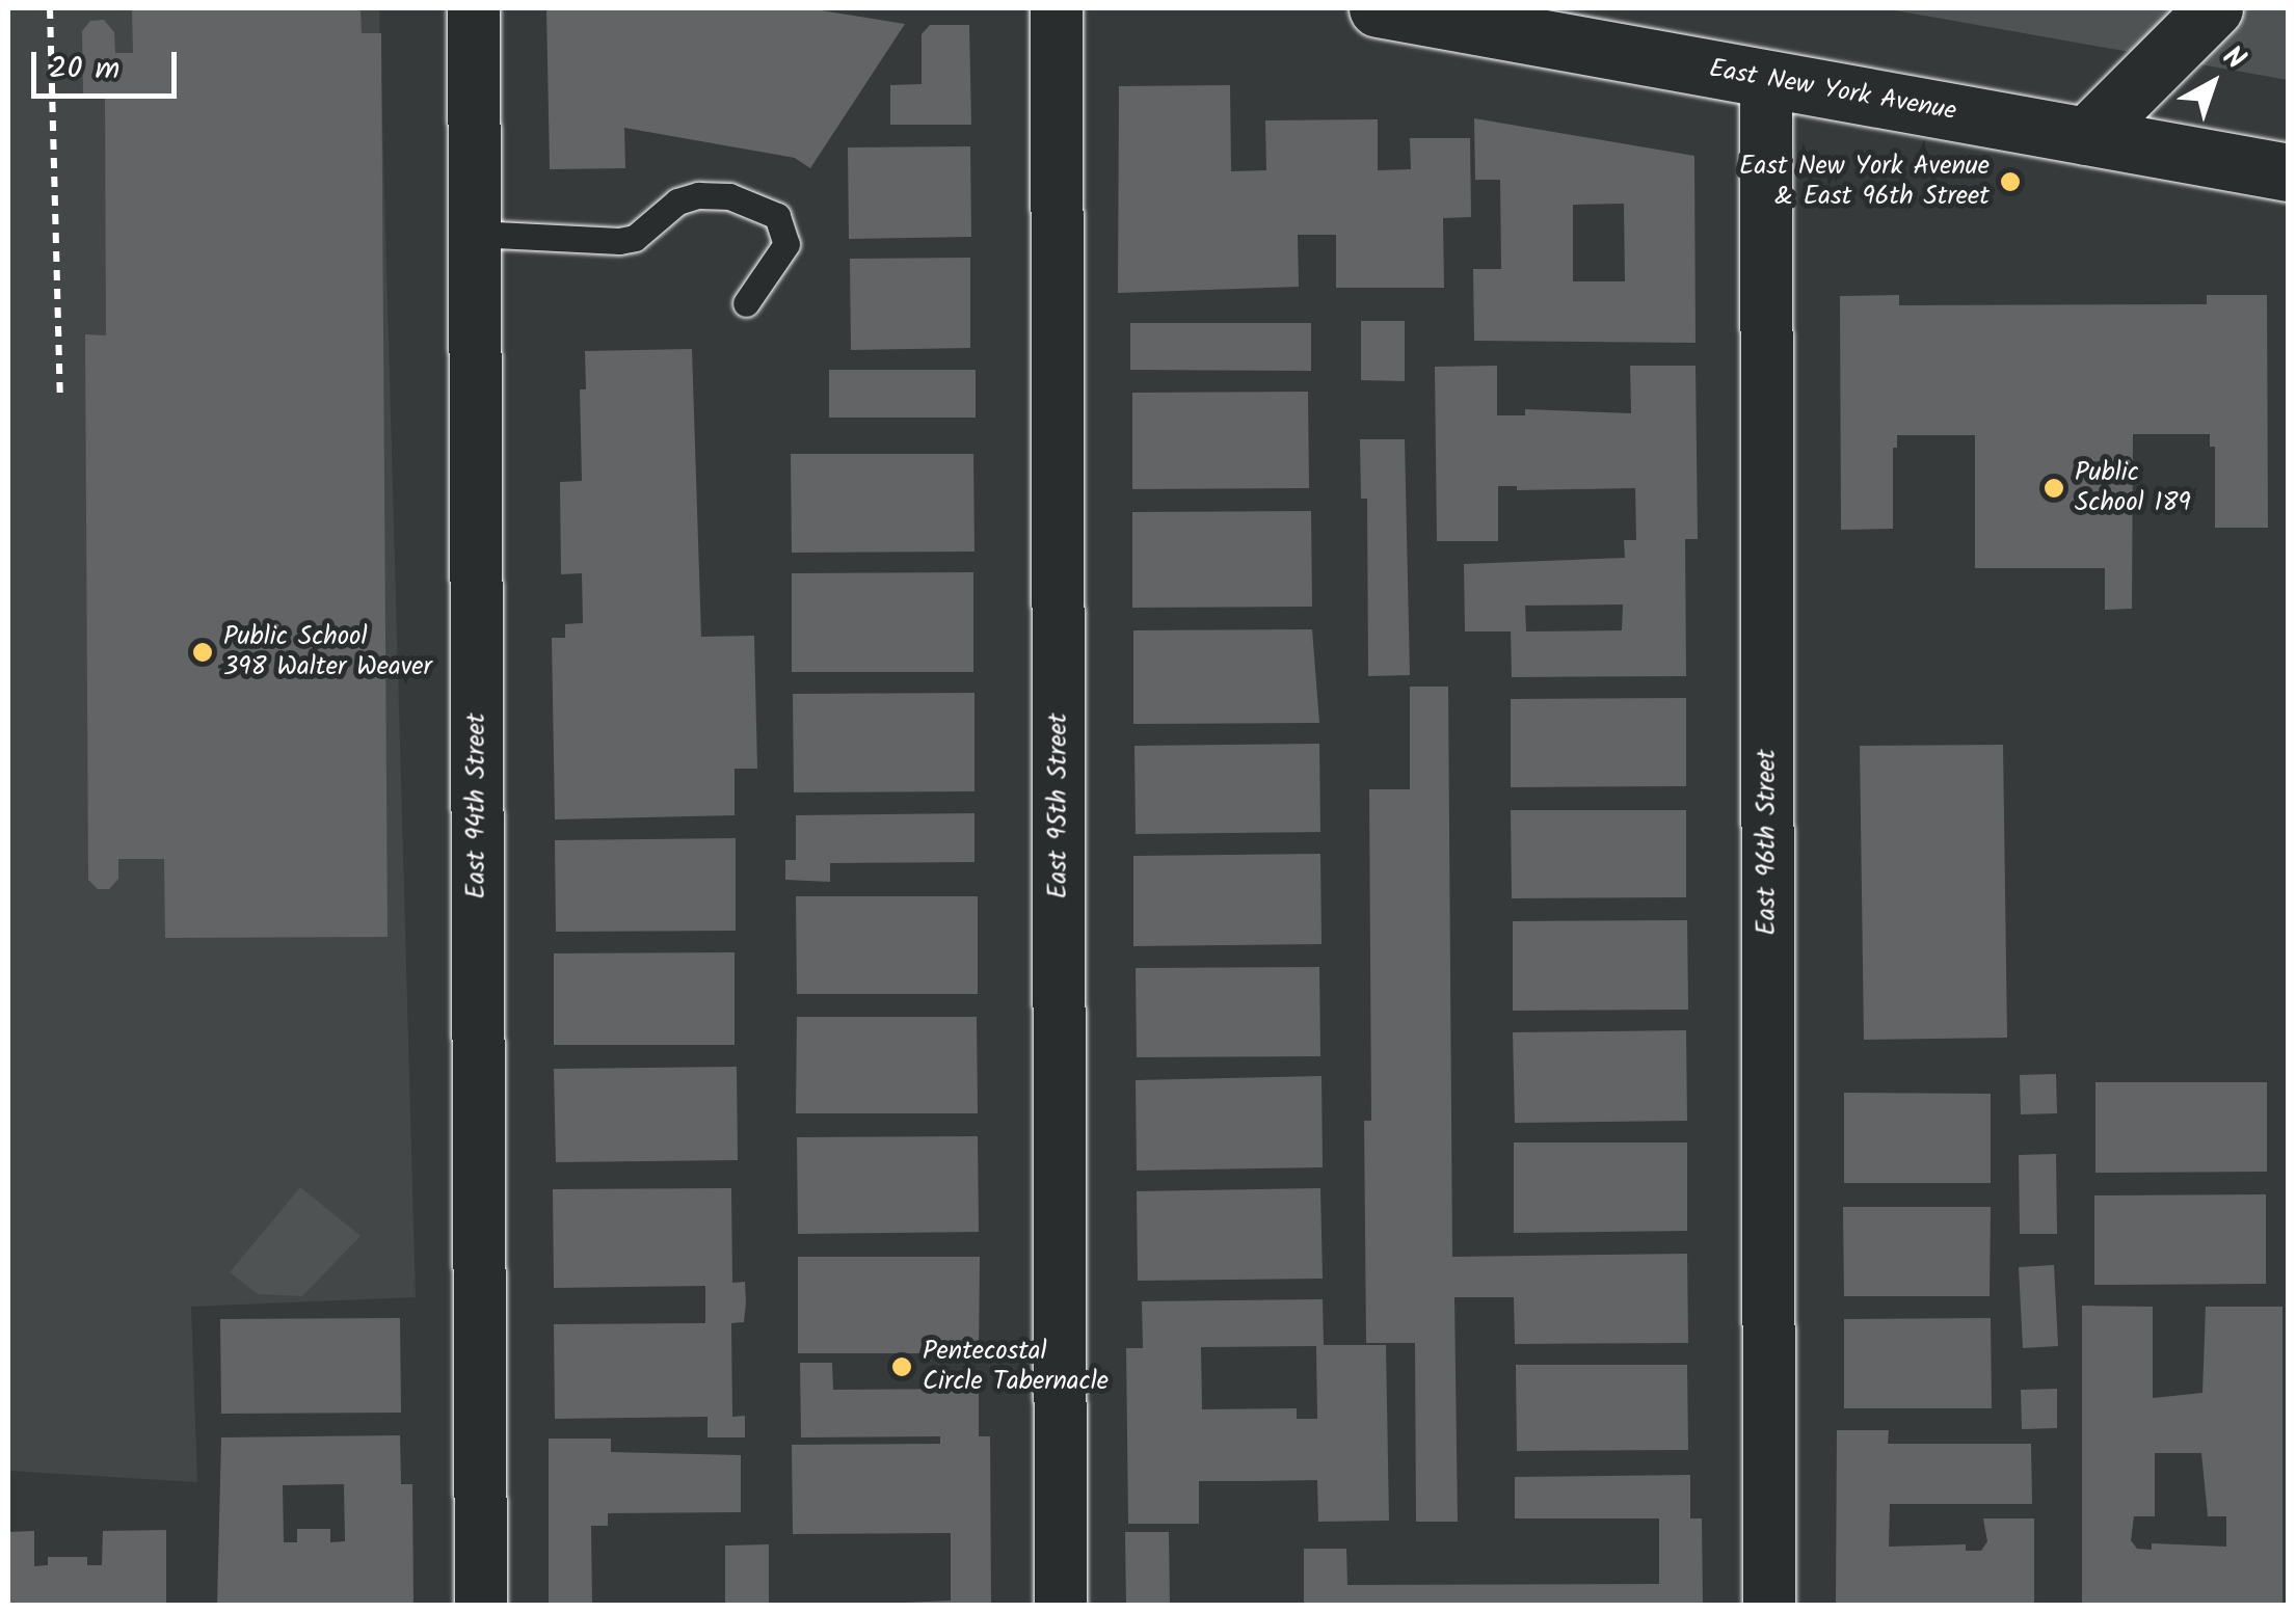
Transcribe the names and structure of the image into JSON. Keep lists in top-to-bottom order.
{
  "streets": {
    "main road": ["East New York Avenue"],
    "street": ["East 94th Street", "East 95th Street", "East 96th Street"]
  },
  "crossings": [
    ["East New York Avenue", "East 96th Street"]
  ],
  "places": [
    "East New York Avenue & East 96th Street",
    "Public School 189",
    "Public School 398 Walter Weaver",
    "Pentecostal Circle Tabernacle"
  ],
  "scale_bar": "20 m",
  "north": "top right"
}
